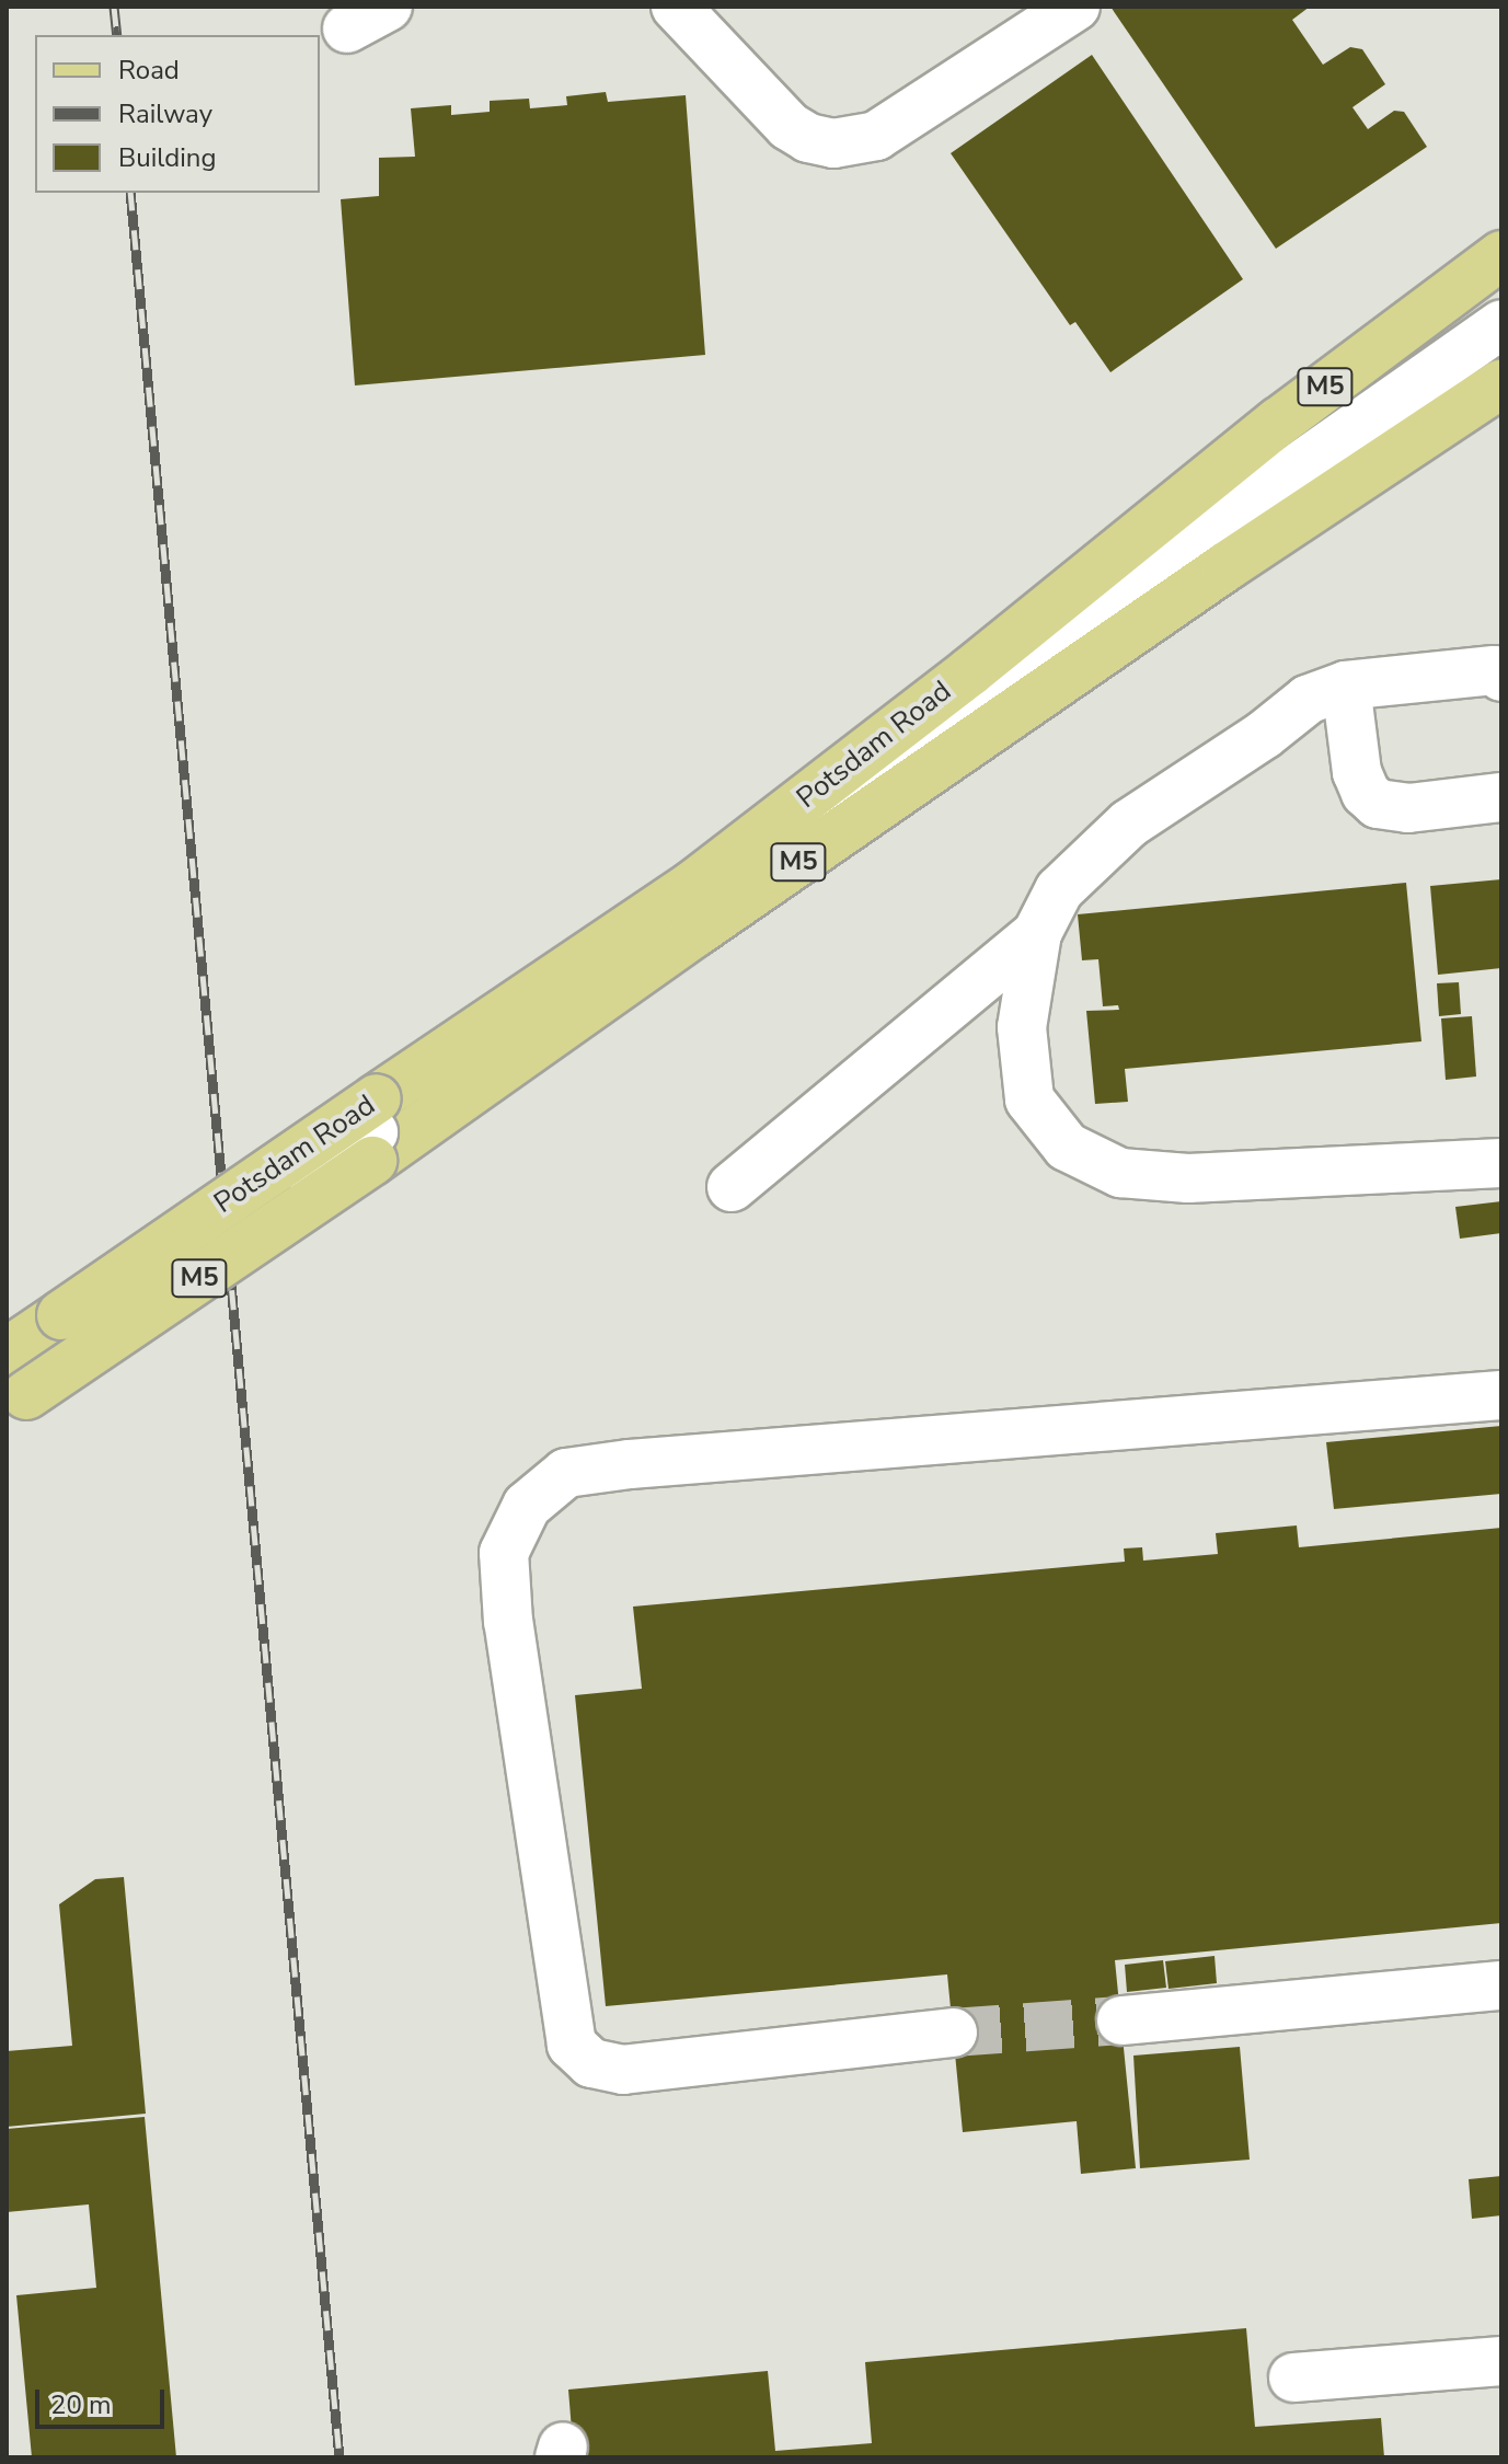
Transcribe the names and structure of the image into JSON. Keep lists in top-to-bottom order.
{
  "streets": {
    "main road": ["M5", "Potsdam Road"]
  },
  "legend": ["Road", "Railway", "Building"],
  "scale_bar": "20 m"
}
